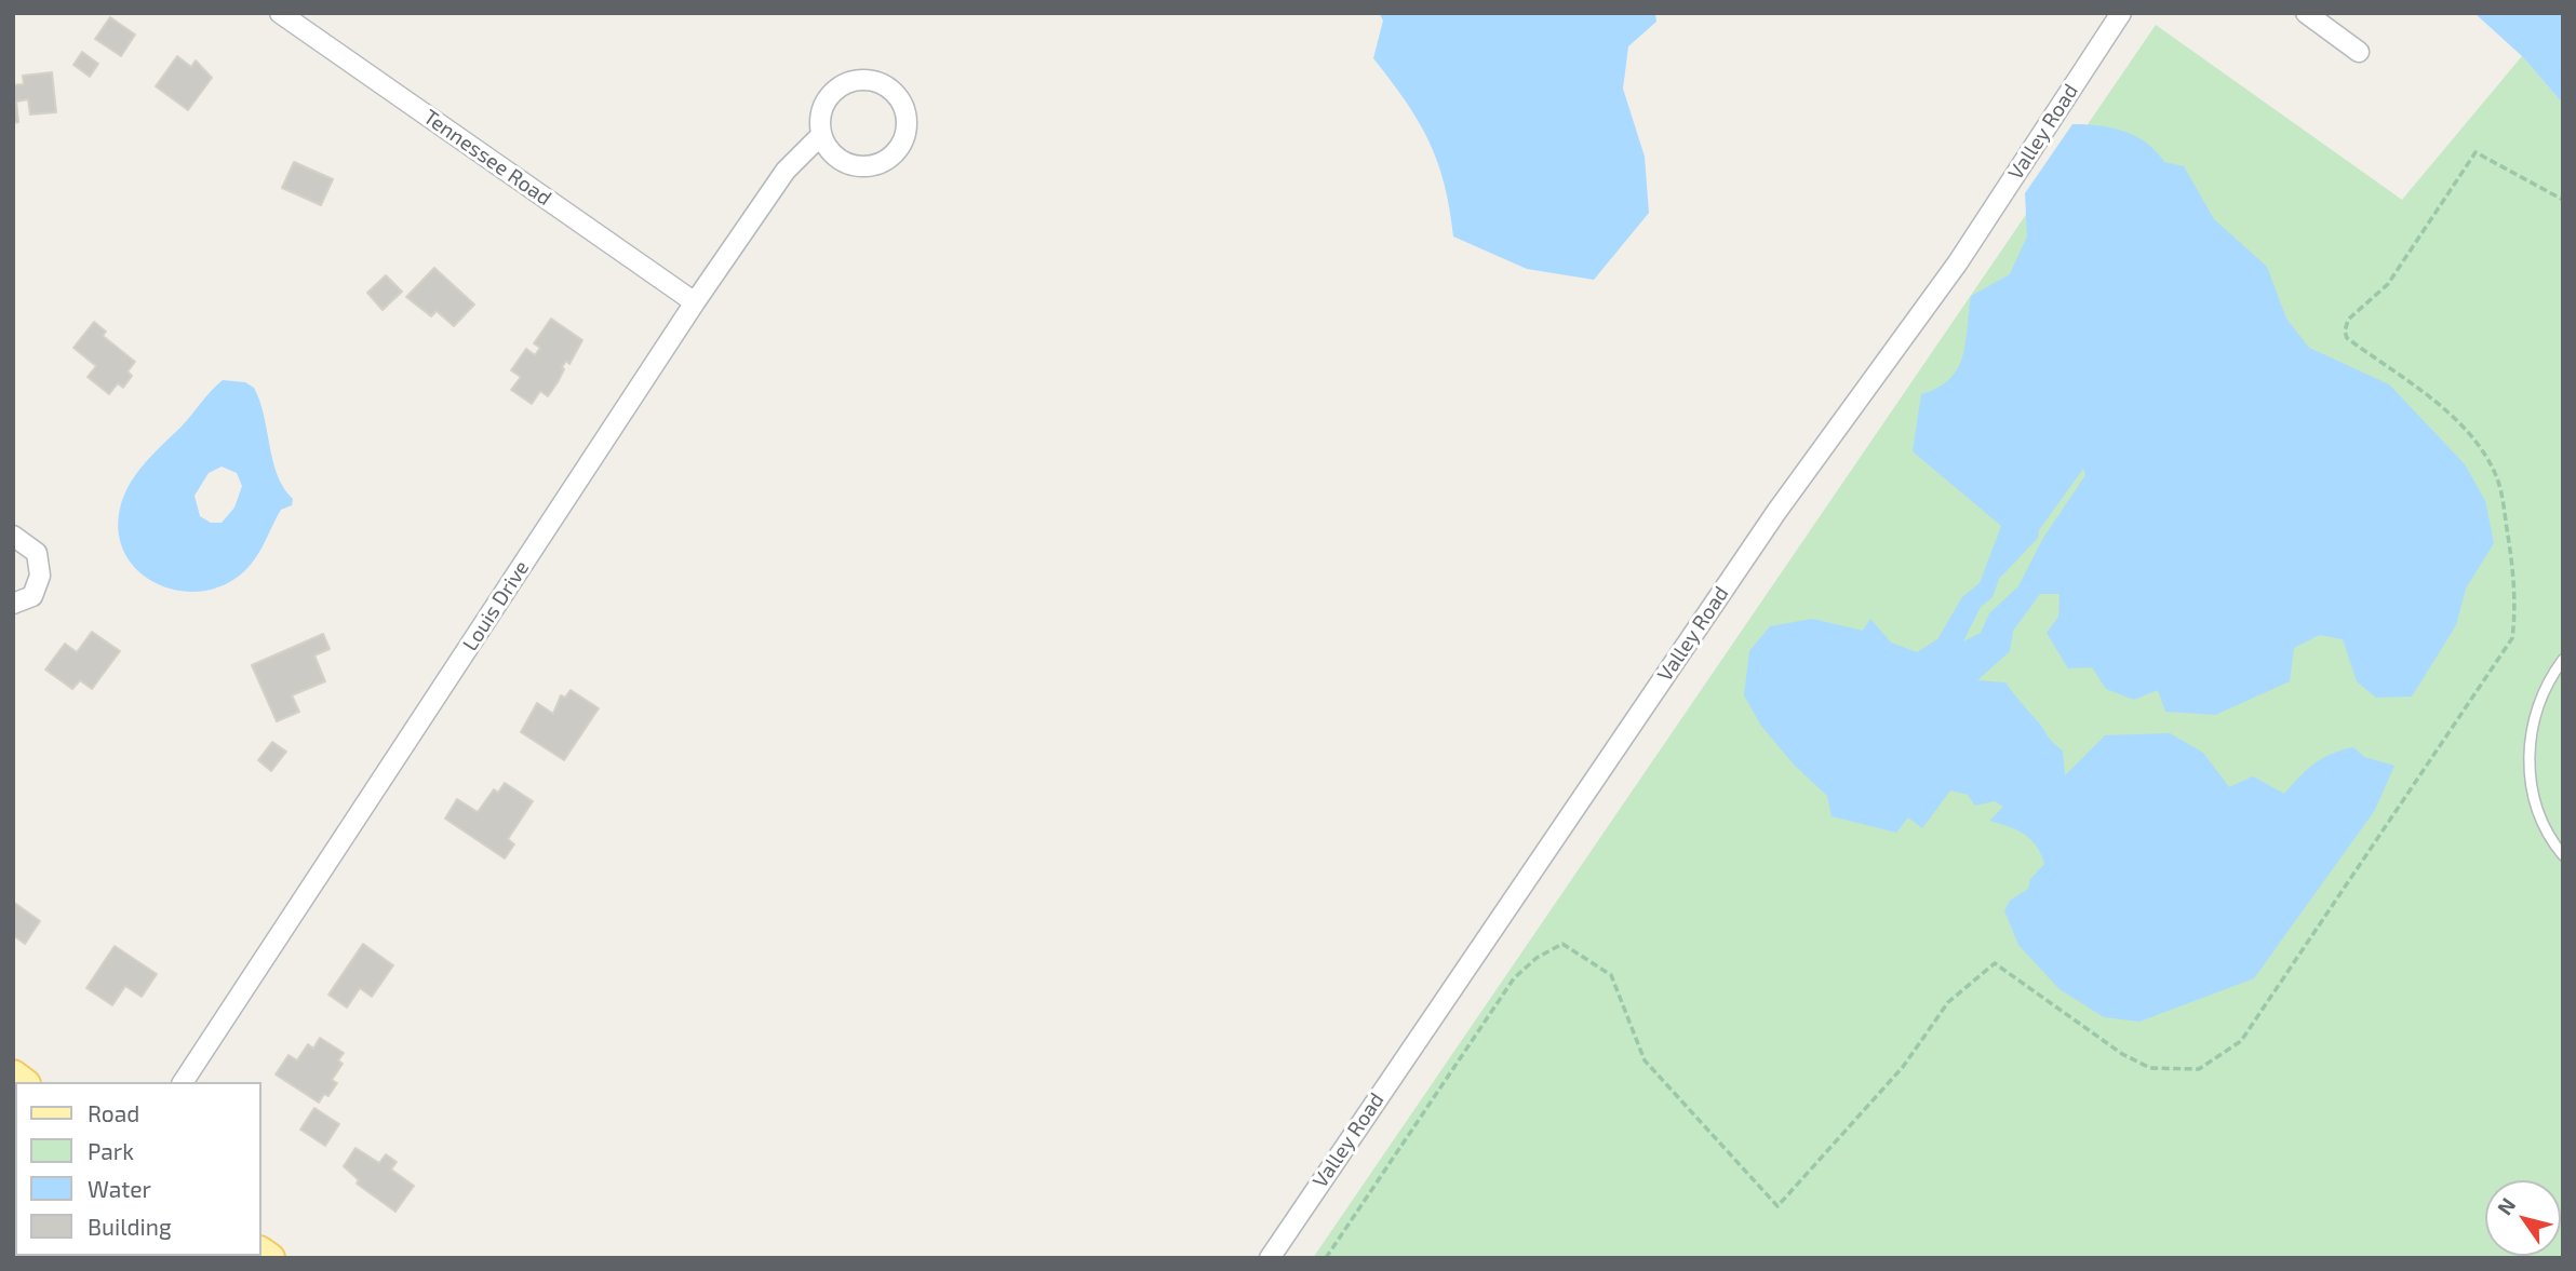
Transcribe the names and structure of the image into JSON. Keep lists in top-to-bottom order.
{
  "streets": {
    "street": ["Valley Road", "Tennessee Road", "Louis Drive"]
  },
  "crossings": [
    ["Tennessee Road", "Louis Drive"]
  ],
  "legend": [
    "Road",
    "Park",
    "Water",
    "Building"
  ],
  "north": "top left"
}
